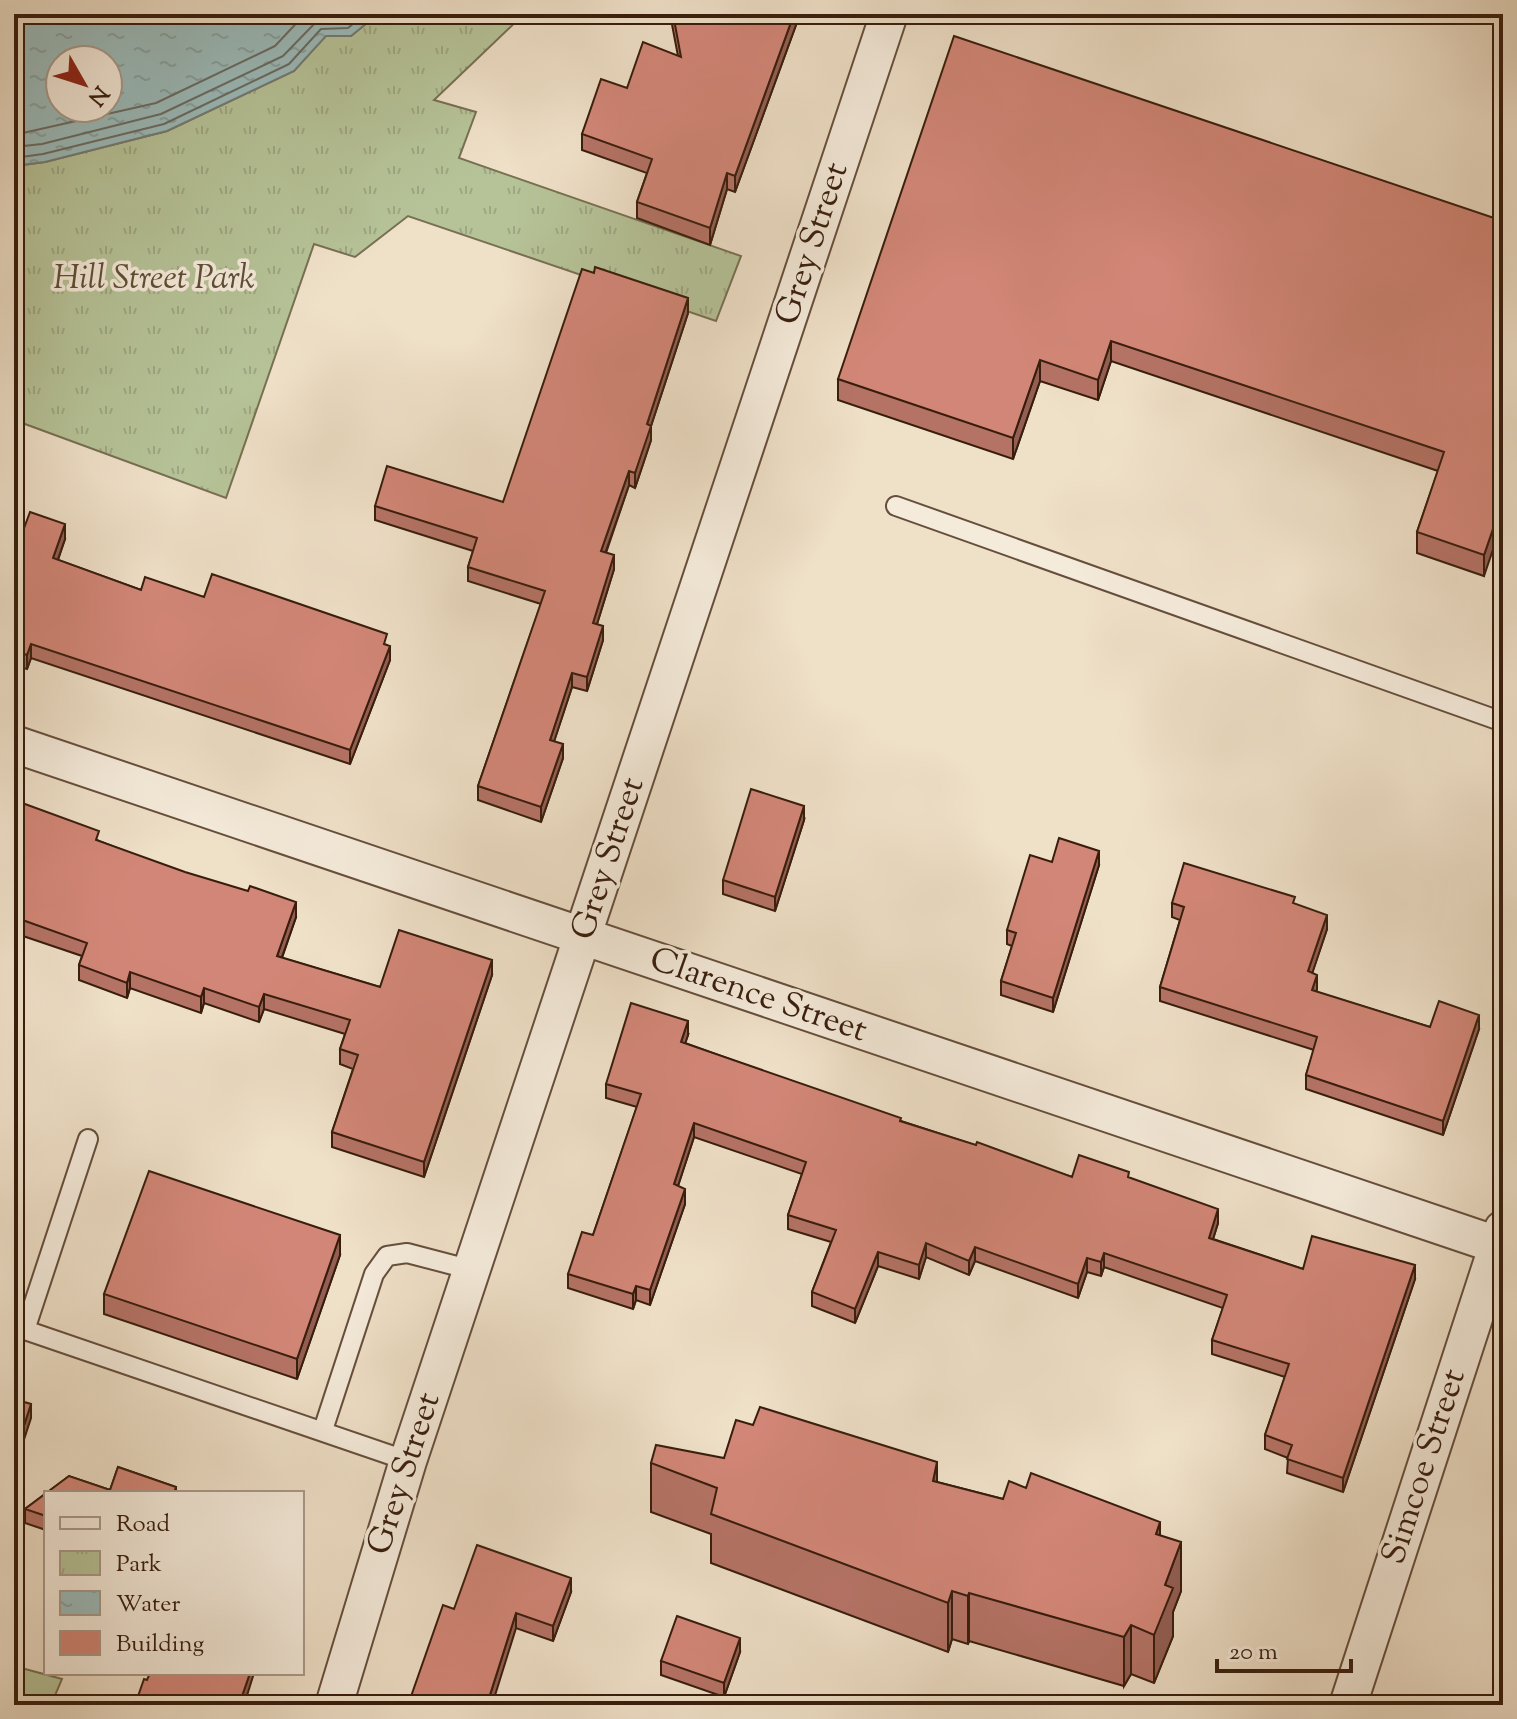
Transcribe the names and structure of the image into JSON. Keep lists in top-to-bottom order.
{
  "streets": {
    "street": ["Grey Street", "Clarence Street", "Simcoe Street"]
  },
  "crossings": [
    ["Grey Street", "Clarence Street"],
    ["Clarence Street", "Simcoe Street"]
  ],
  "parks": ["Hill Street Park"],
  "legend": [
    "Road",
    "Park",
    "Water",
    "Building"
  ],
  "scale_bar": "20 m",
  "north": "bottom right"
}
